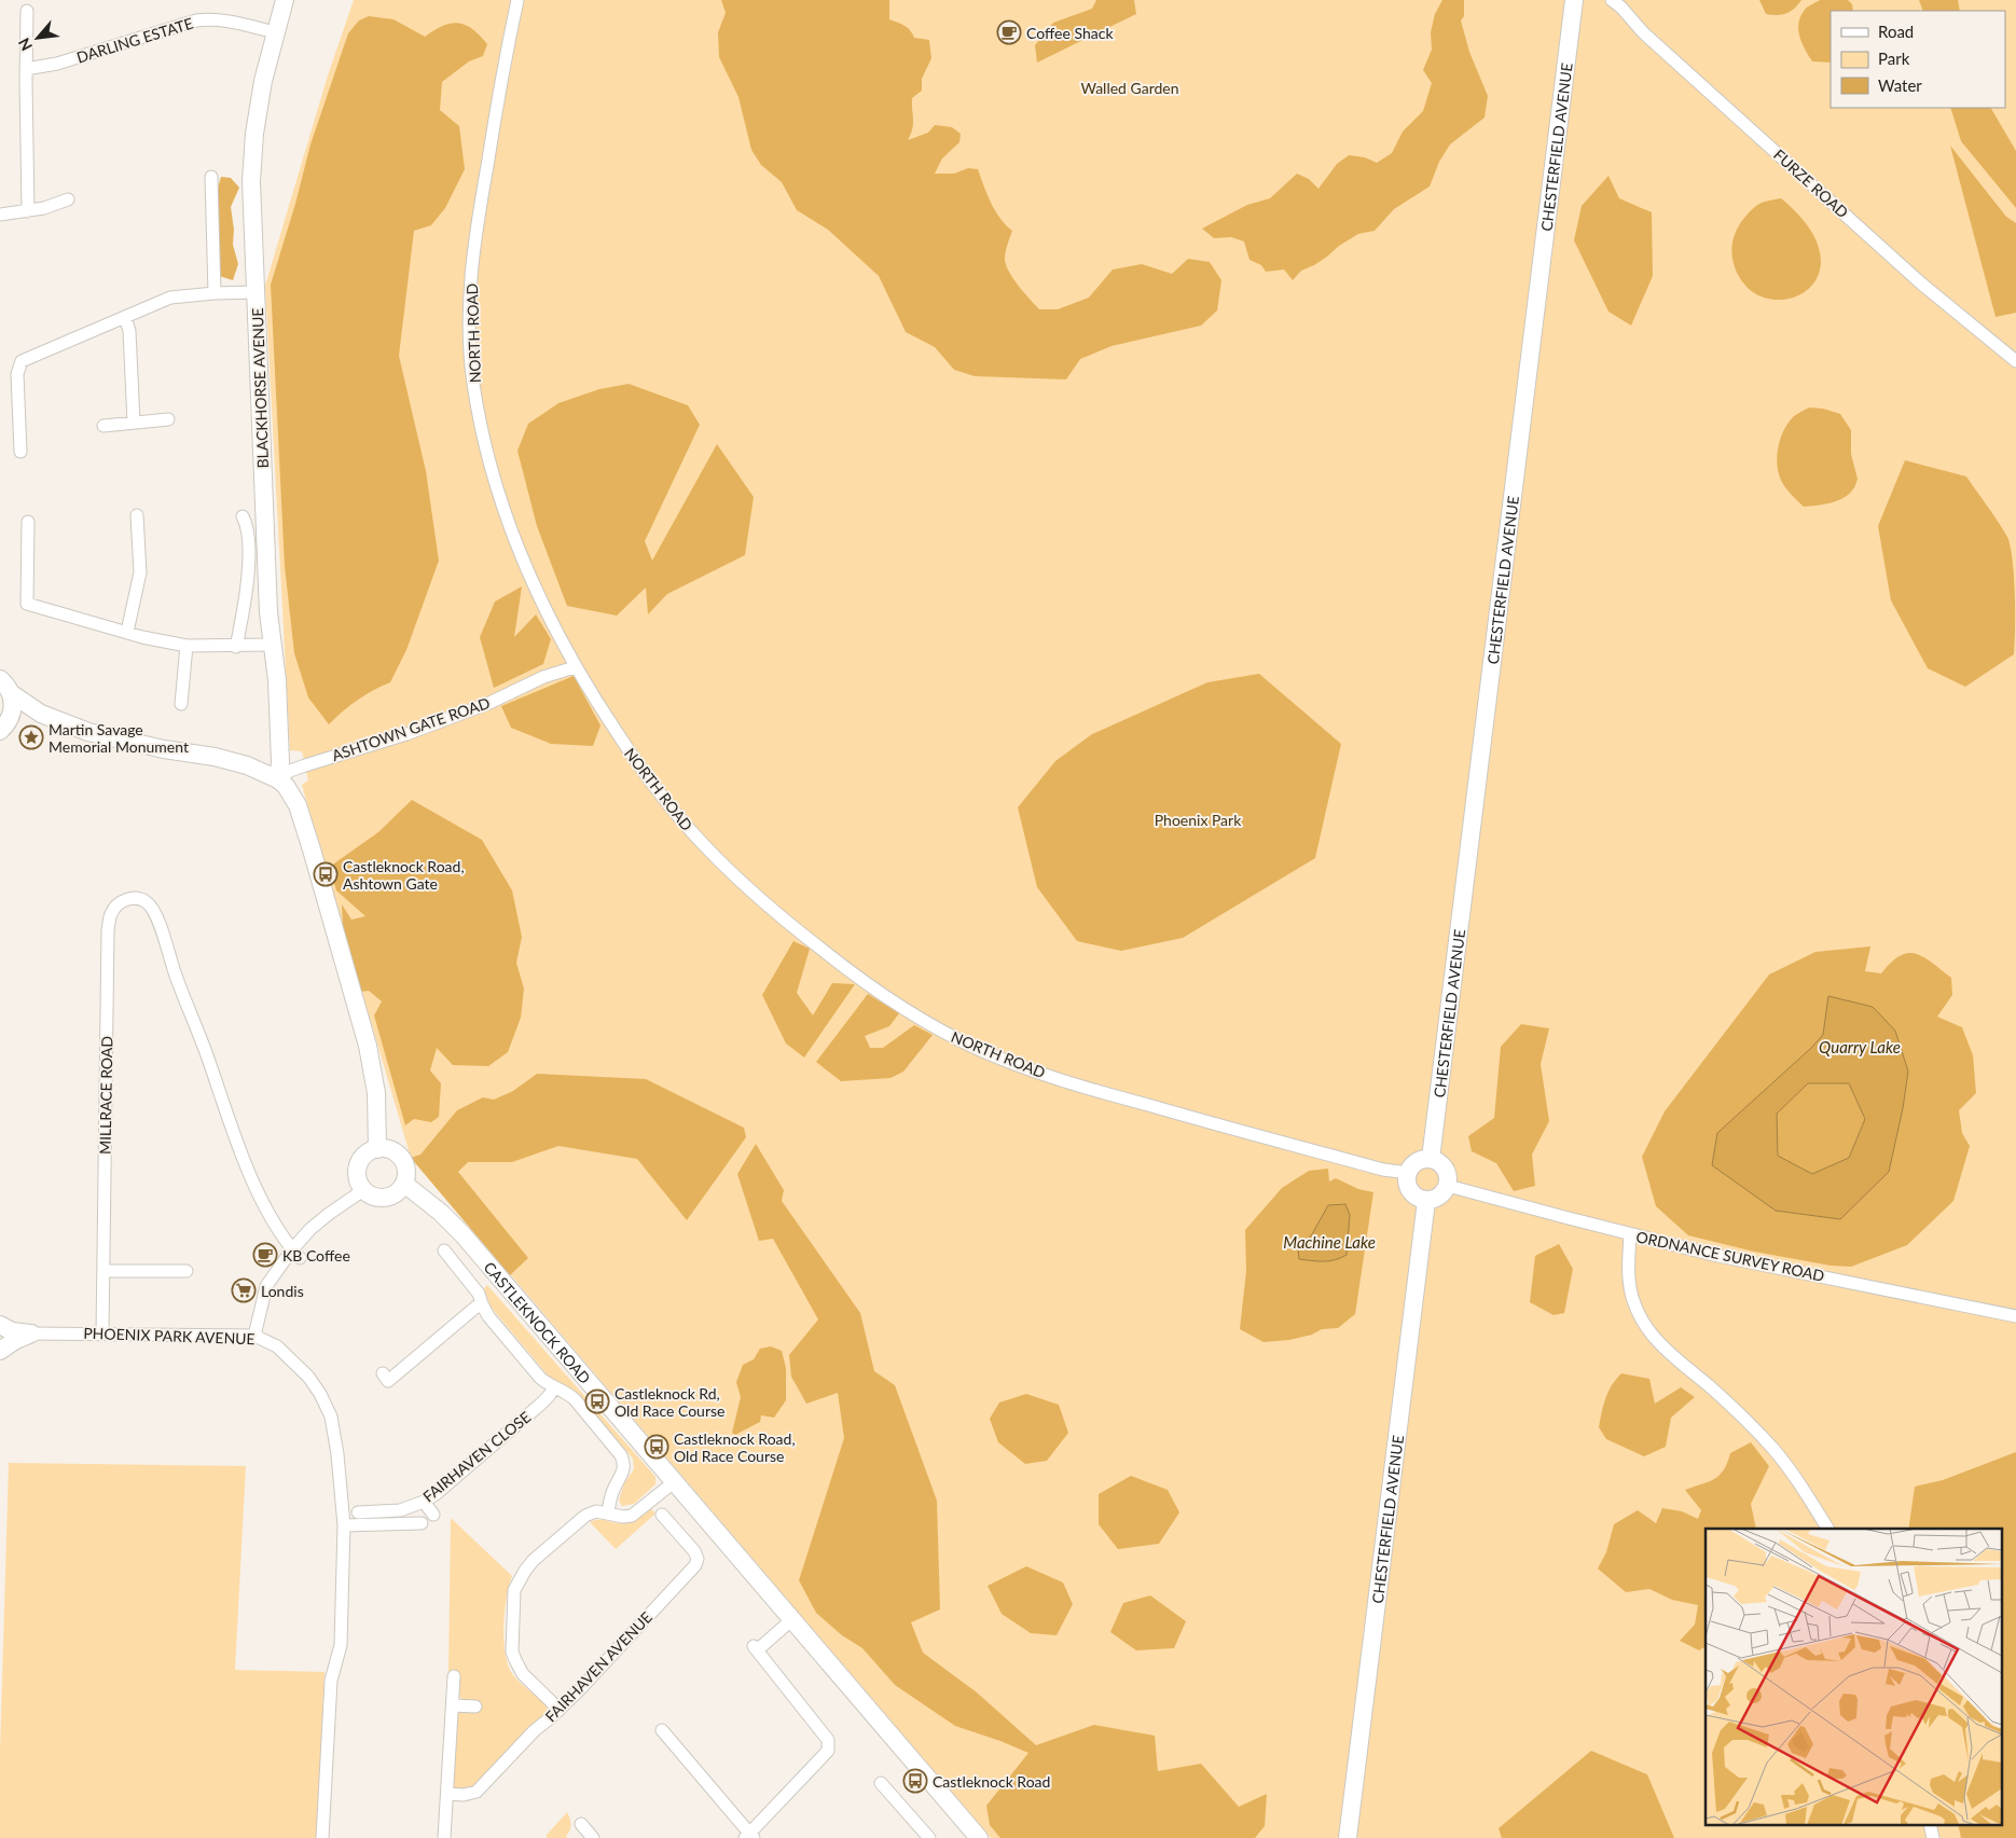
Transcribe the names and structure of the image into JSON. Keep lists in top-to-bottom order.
{
  "streets": {
    "main road": ["CHESTERFIELD AVENUE", "BLACKHORSE AVENUE", "CASTLEKNOCK ROAD"],
    "street": [
      "DARLING ESTATE",
      "FURZE ROAD",
      "NORTH ROAD",
      "ASHTOWN GATE ROAD",
      "MILLRACE ROAD",
      "ORDNANCE SURVEY ROAD",
      "PHOENIX PARK AVENUE",
      "FAIRHAVEN CLOSE",
      "FAIRHAVEN AVENUE"
    ]
  },
  "crossings": [
    ["DARLING ESTATE", "BLACKHORSE AVENUE"],
    ["CHESTERFIELD AVENUE", "NORTH ROAD"],
    ["CHESTERFIELD AVENUE", "ORDNANCE SURVEY ROAD"],
    ["NORTH ROAD", "ASHTOWN GATE ROAD"],
    ["NORTH ROAD", "ORDNANCE SURVEY ROAD"],
    ["BLACKHORSE AVENUE", "ASHTOWN GATE ROAD"],
    ["MILLRACE ROAD", "PHOENIX PARK AVENUE"]
  ],
  "water": ["Quarry Lake", "Machine Lake"],
  "parks": ["Walled Garden", "Phoenix Park"],
  "places": {
    "cafe": ["Coffee Shack", "KB Coffee"],
    "place": ["Martin Savage Memorial Monument"],
    "bus stop": [
      "Castleknock Road, Ashtown Gate",
      "Castleknock Rd, Old Race Course",
      "Castleknock Road, Old Race Course",
      "Castleknock Road"
    ],
    "supermarket": ["Londis"]
  },
  "legend": ["Road", "Park", "Water"],
  "north": "bottom left"
}
